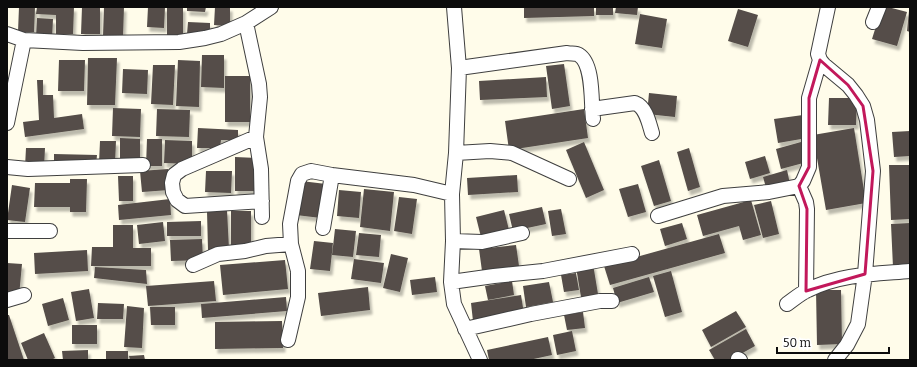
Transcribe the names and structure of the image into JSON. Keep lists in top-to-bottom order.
{
  "scale_bar": "50 m"
}
